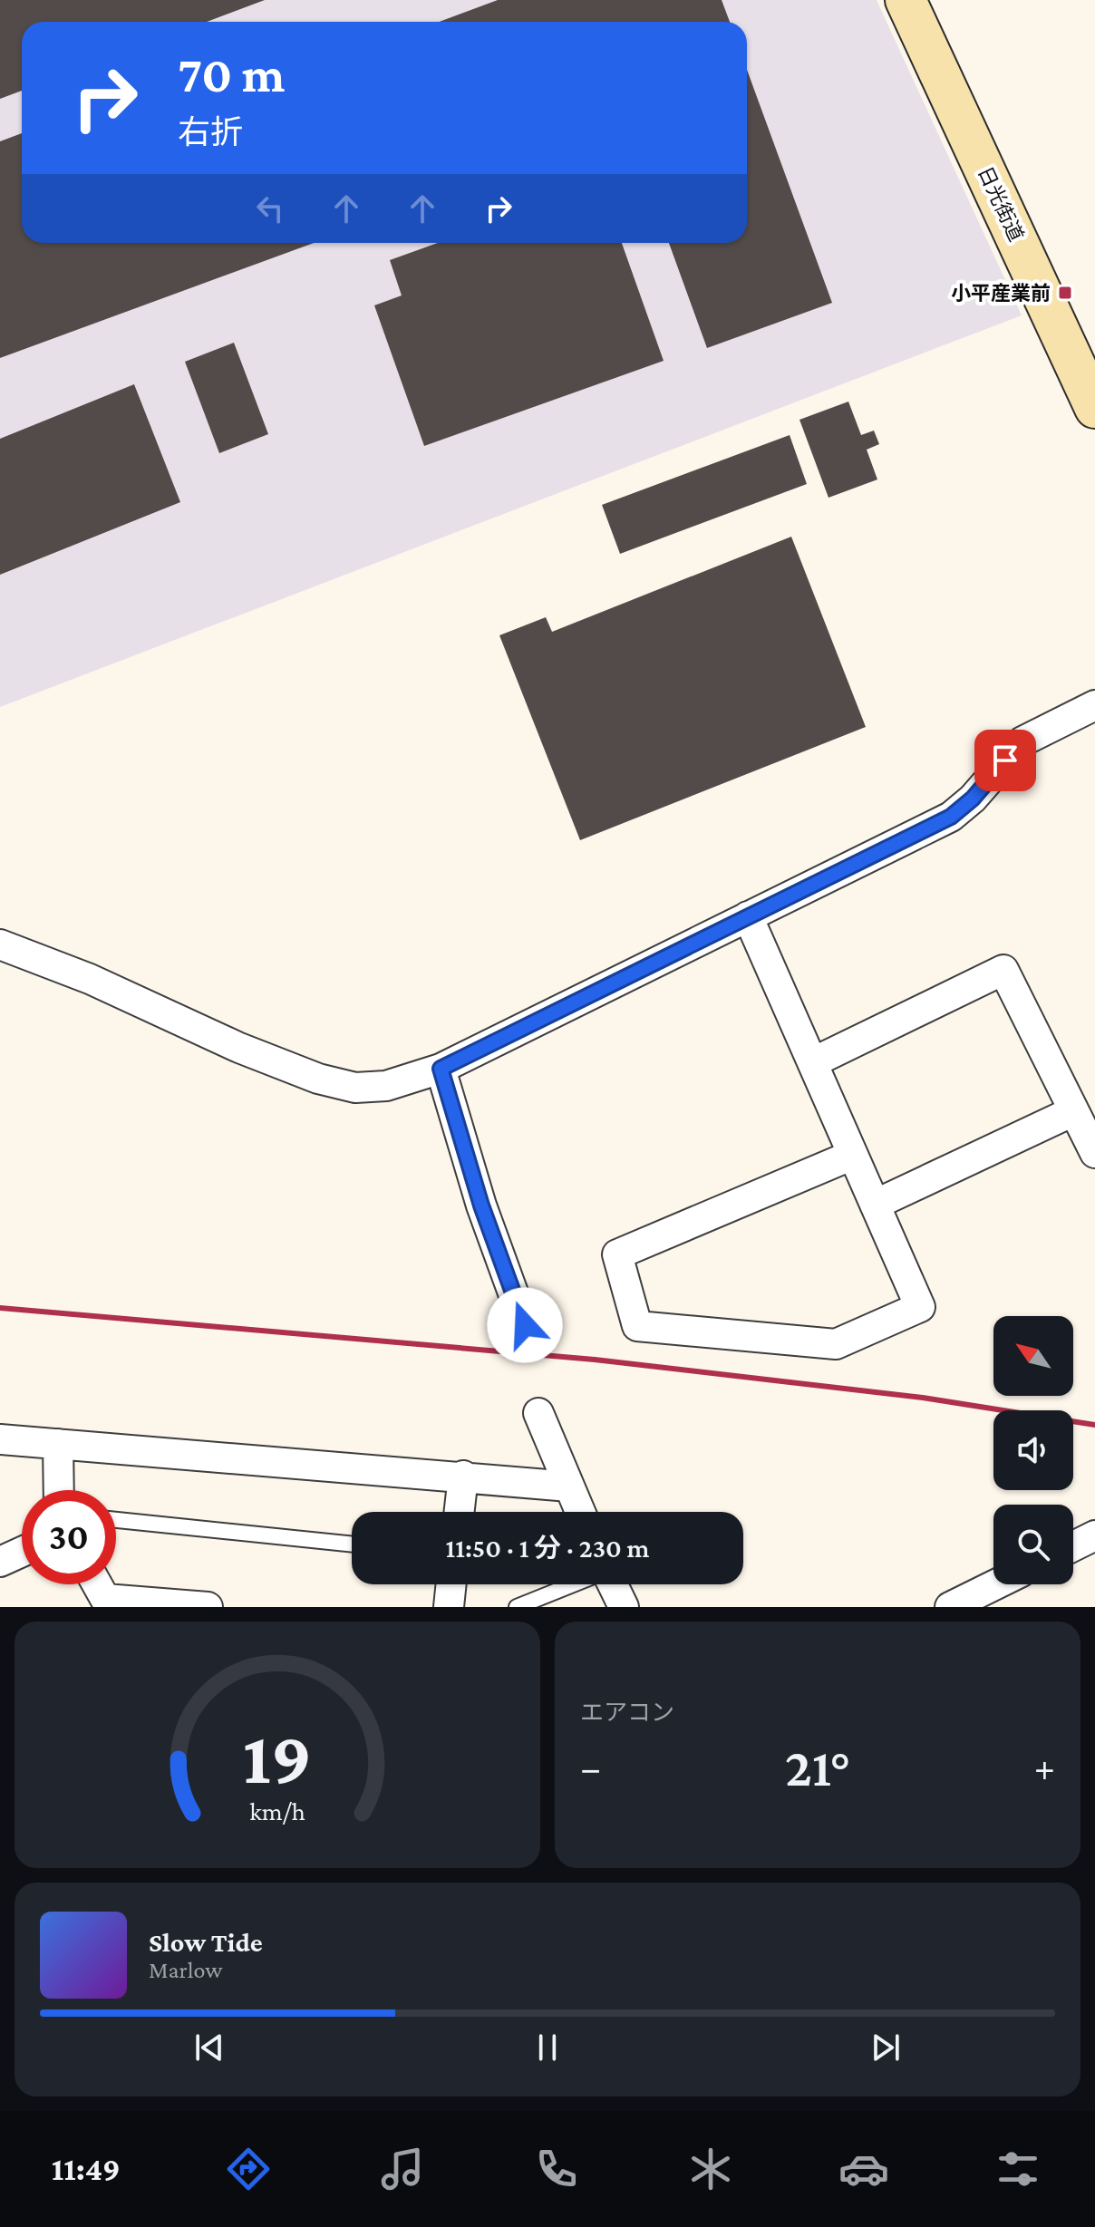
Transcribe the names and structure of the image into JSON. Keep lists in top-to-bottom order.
{
  "streets": {
    "main road": ["日光街道"]
  },
  "places": {
    "transit": ["小平産業前"]
  },
  "north": "top left",
  "page": {
    "turn": ["70 m", "右折"],
    "limit": "30",
    "trip": "11:50 · 1 分 · 230 m",
    "tile": "エアコン",
    "heat": ["−", "21°", "+"],
    "song": ["Slow Tide", "Marlow"],
    "tabs": "11:49",
    "gauge": ["19", "km/h"]
  }
}
